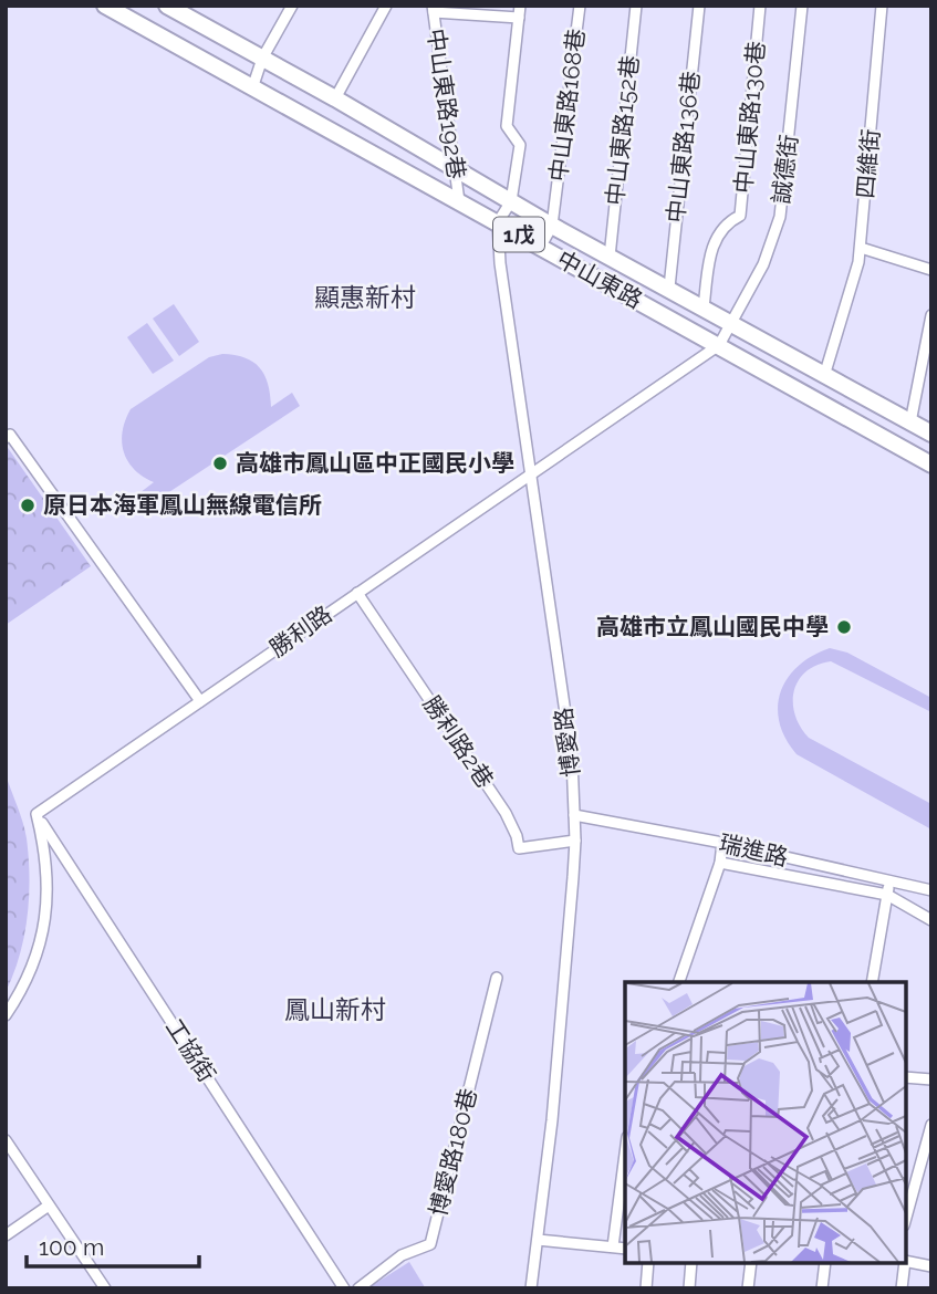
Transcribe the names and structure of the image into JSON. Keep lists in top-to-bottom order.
{
  "streets": {
    "main road": ["1戊", "中山東路"],
    "street": [
      "中山東路192巷",
      "中山東路168巷",
      "中山東路130巷",
      "中山東路152巷",
      "中山東路136巷",
      "四維街",
      "誠德街",
      "勝利路",
      "勝利路2巷",
      "博愛路",
      "瑞進路",
      "工協街",
      "博愛路180巷"
    ]
  },
  "crossings": [
    ["中山東路192巷", "中山東路"],
    ["中山東路168巷", "中山東路"],
    ["中山東路130巷", "中山東路"],
    ["中山東路152巷", "中山東路"],
    ["中山東路136巷", "中山東路"],
    ["四維街", "中山東路"],
    ["誠德街", "中山東路"],
    ["誠德街", "勝利路"],
    ["中山東路", "勝利路"],
    ["中山東路", "博愛路"],
    ["勝利路", "勝利路2巷"],
    ["勝利路", "博愛路"],
    ["勝利路", "工協街"],
    ["勝利路2巷", "博愛路"],
    ["博愛路", "瑞進路"]
  ],
  "districts": ["顯惠新村", "鳳山新村"],
  "places": ["高雄市鳳山區中正國民小學", "原日本海軍鳳山無線電信所", "高雄市立鳳山國民中學"],
  "scale_bar": "100 m"
}
